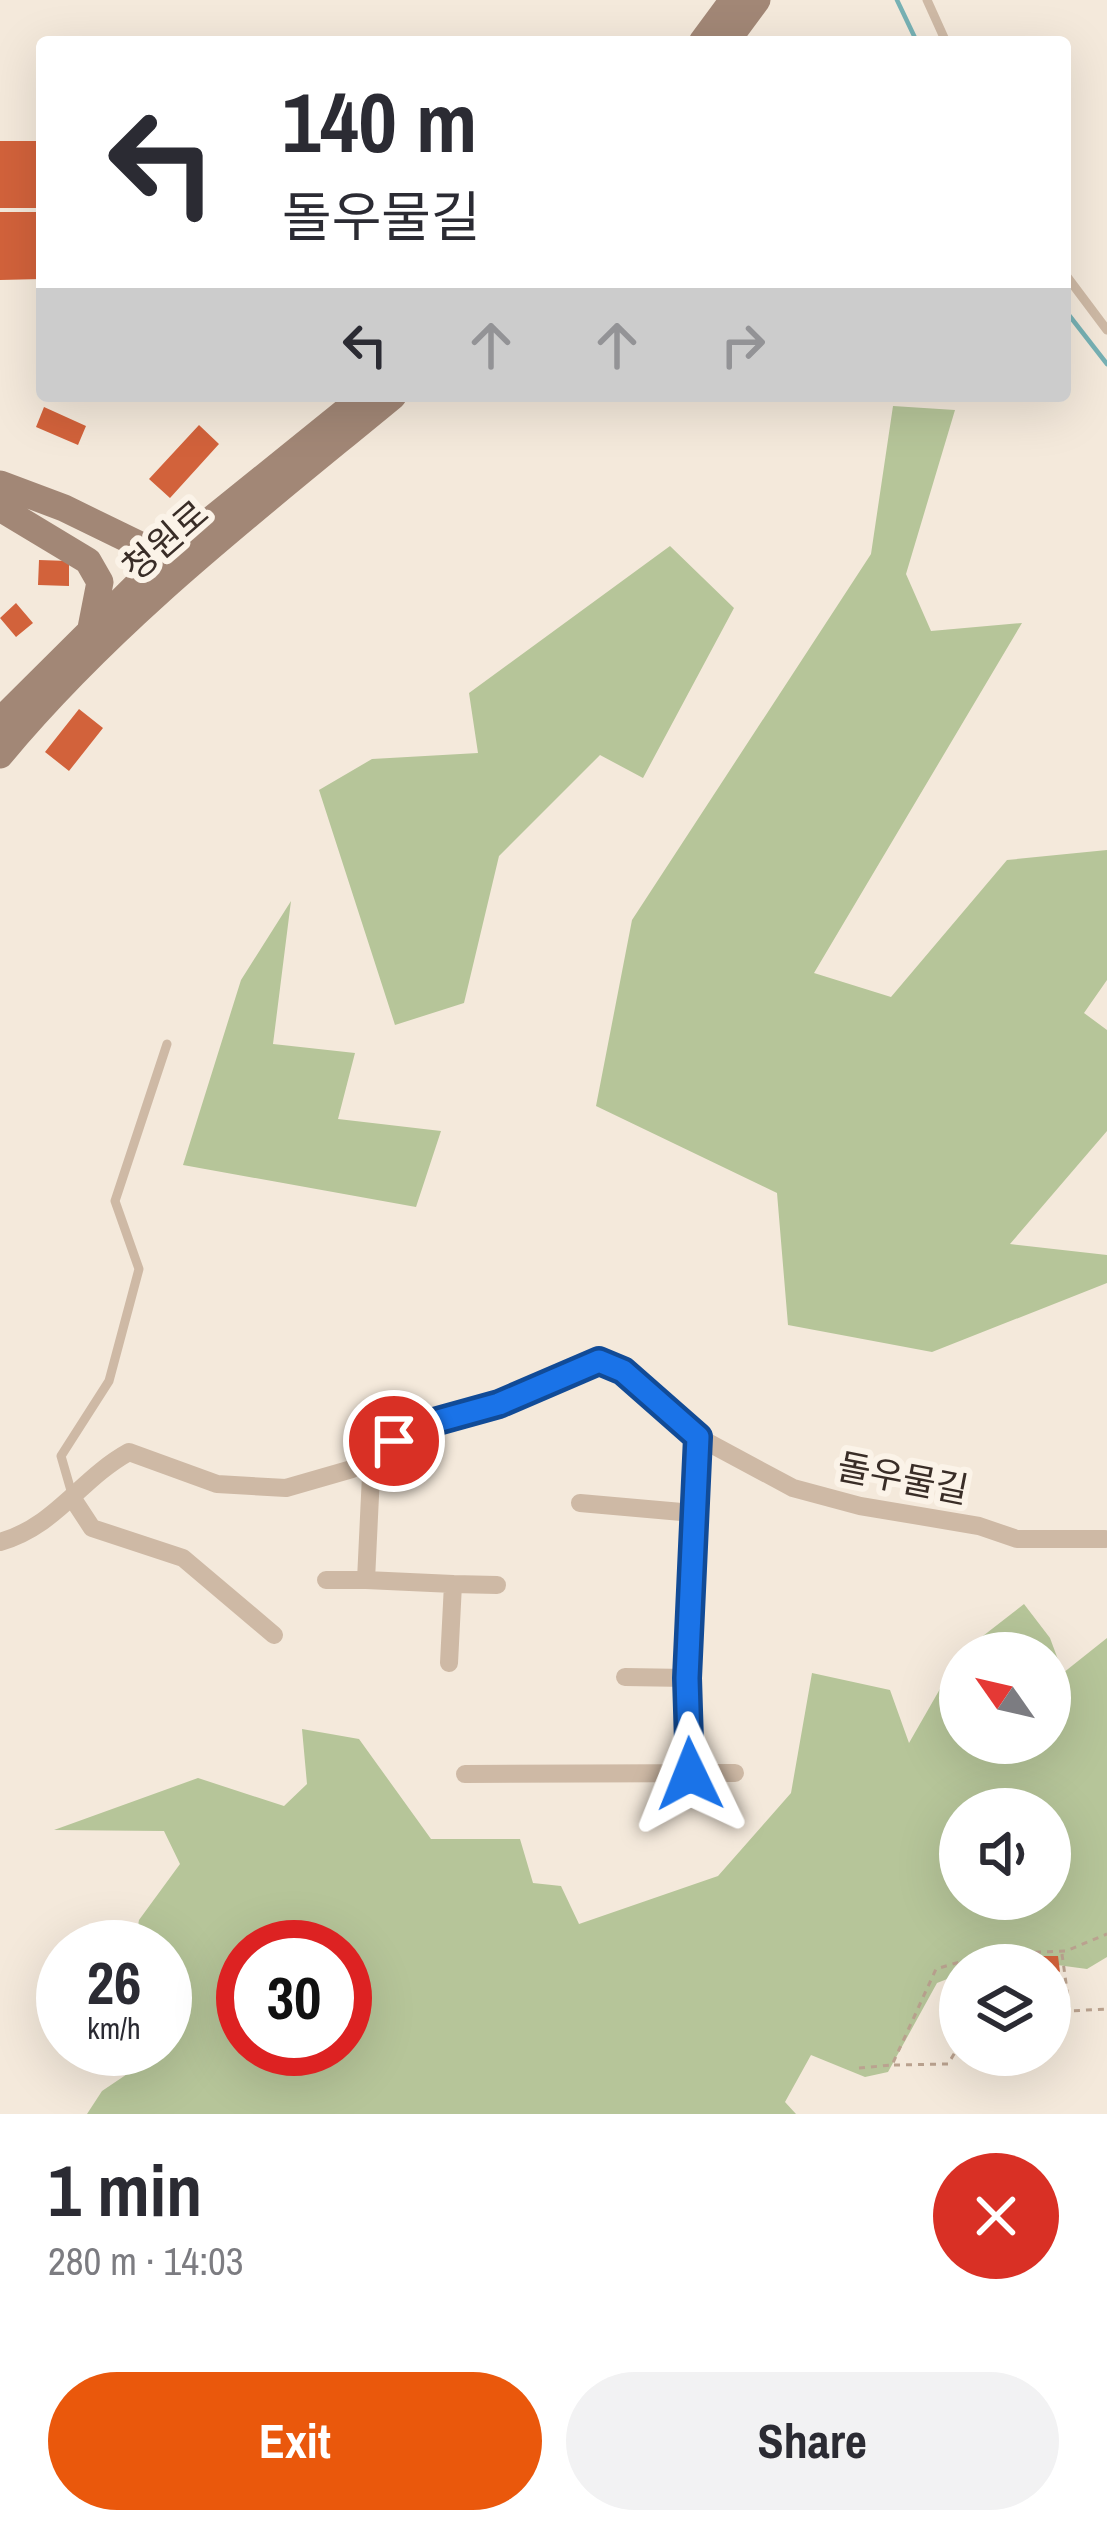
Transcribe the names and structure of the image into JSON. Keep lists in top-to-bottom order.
{
  "streets": {
    "main road": ["청원로"],
    "street": ["돌우물길"]
  },
  "north": "top left",
  "page": {
    "turn": ["140 m", "돌우물길"],
    "speed": "26 km/h",
    "limit": "30",
    "heading": ["1 min", "280 m · 14:03"],
    "buttons": ["Exit", "Share"]
  }
}
